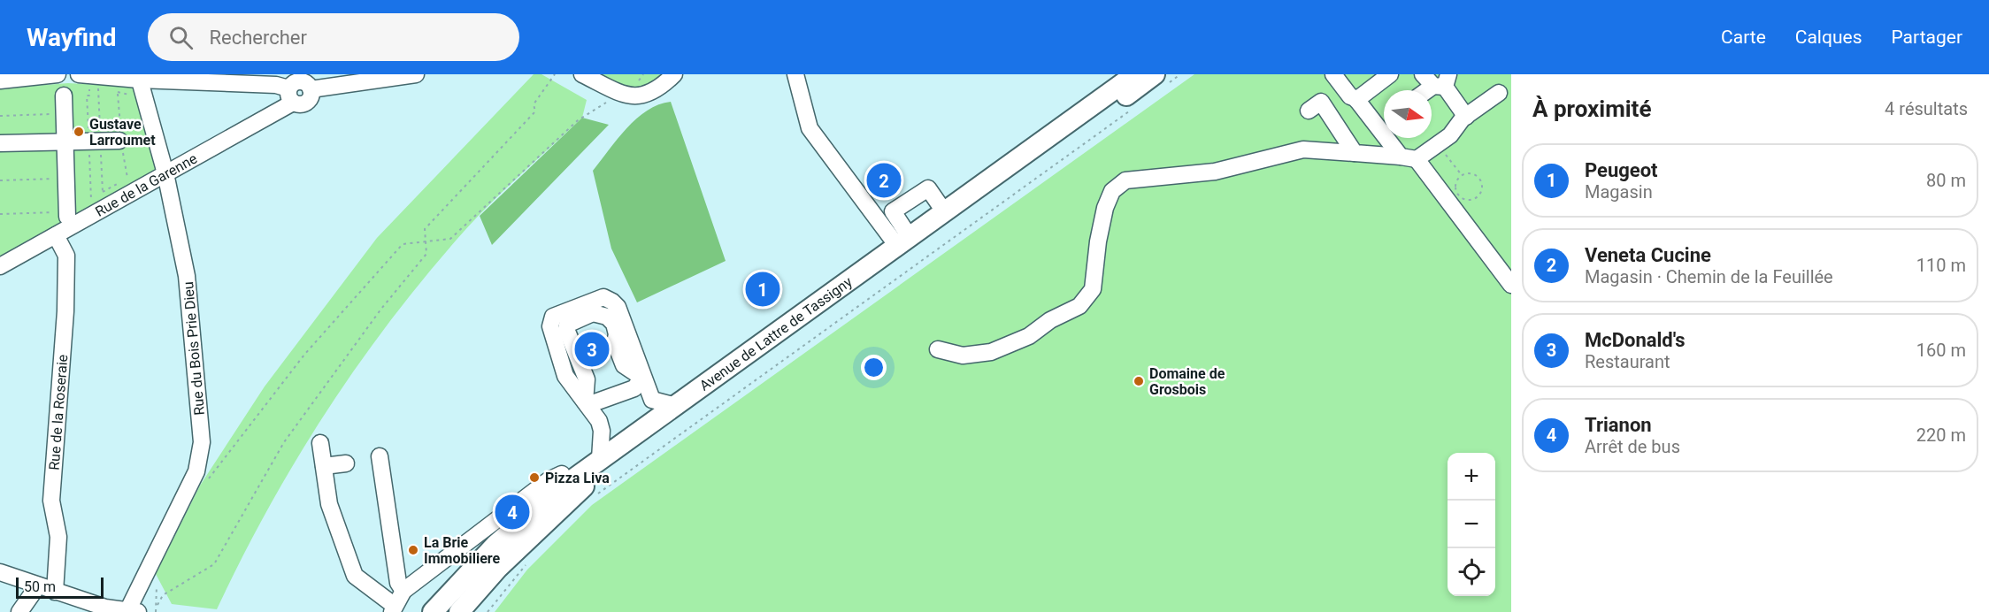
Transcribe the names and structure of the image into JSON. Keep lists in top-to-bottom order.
{
  "streets": {
    "main road": ["Avenue de Lattre de Tassigny"],
    "street": ["Rue de la Garenne", "Rue du Bois Prie Dieu", "Rue de la Roseraie"]
  },
  "crossings": [
    ["Rue de la Garenne", "Rue du Bois Prie Dieu"],
    ["Rue de la Garenne", "Rue de la Roseraie"]
  ],
  "places": [
    "Gustave Larroumet",
    "Domaine de Grosbois",
    "Pizza Liva",
    "La Brie Immobiliere"
  ],
  "scale_bar": "50 m",
  "north": "right",
  "page": {
    "header": "Wayfind",
    "search": "Rechercher",
    "nav": ["Carte", "Calques", "Partager"],
    "heading": ["À proximité", "4 résultats"],
    "list": [
      {
        "mark": "1",
        "name": "Peugeot",
        "note": "Magasin",
        "value": "80 m"
      },
      {
        "mark": "2",
        "name": "Veneta Cucine",
        "note": "Magasin · Chemin de la Feuillée",
        "value": "110 m"
      },
      {
        "mark": "3",
        "name": "McDonald's",
        "note": "Restaurant",
        "value": "160 m"
      },
      {
        "mark": "4",
        "name": "Trianon",
        "note": "Arrêt de bus",
        "value": "220 m"
      }
    ],
    "pins": [
      "2",
      "1",
      "3",
      "4"
    ],
    "map_buttons": ["+", "−"],
    "scale": "50 m"
  }
}
